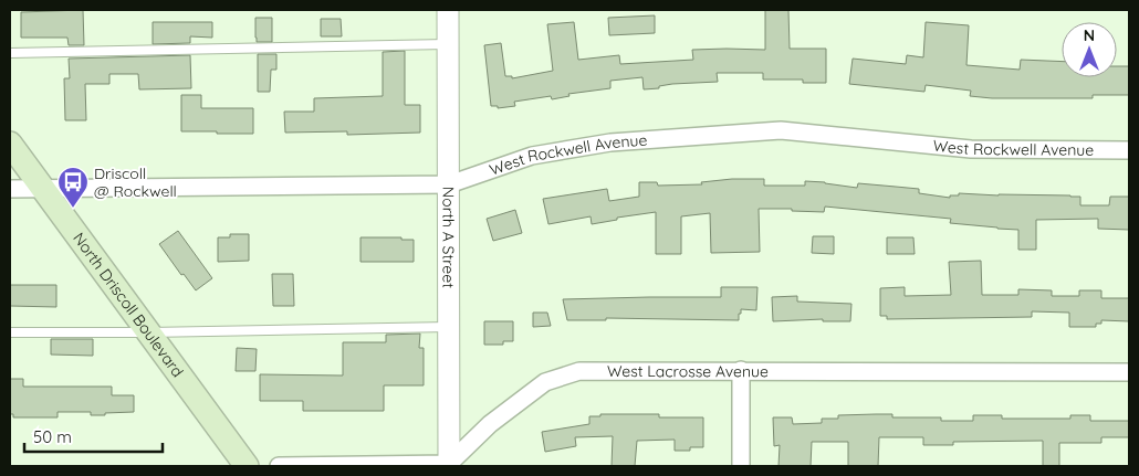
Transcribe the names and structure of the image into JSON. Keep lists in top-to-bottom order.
{
  "streets": {
    "main road": ["North Driscoll Boulevard"],
    "street": ["West Rockwell Avenue", "North A Street", "West Lacrosse Avenue"]
  },
  "crossings": [
    ["West Rockwell Avenue", "North A Street"],
    ["West Rockwell Avenue", "North Driscoll Boulevard"],
    ["North A Street", "West Lacrosse Avenue"]
  ],
  "places": {
    "bus stop": ["Driscoll @ Rockwell"]
  },
  "scale_bar": "50 m",
  "north": "top"
}
